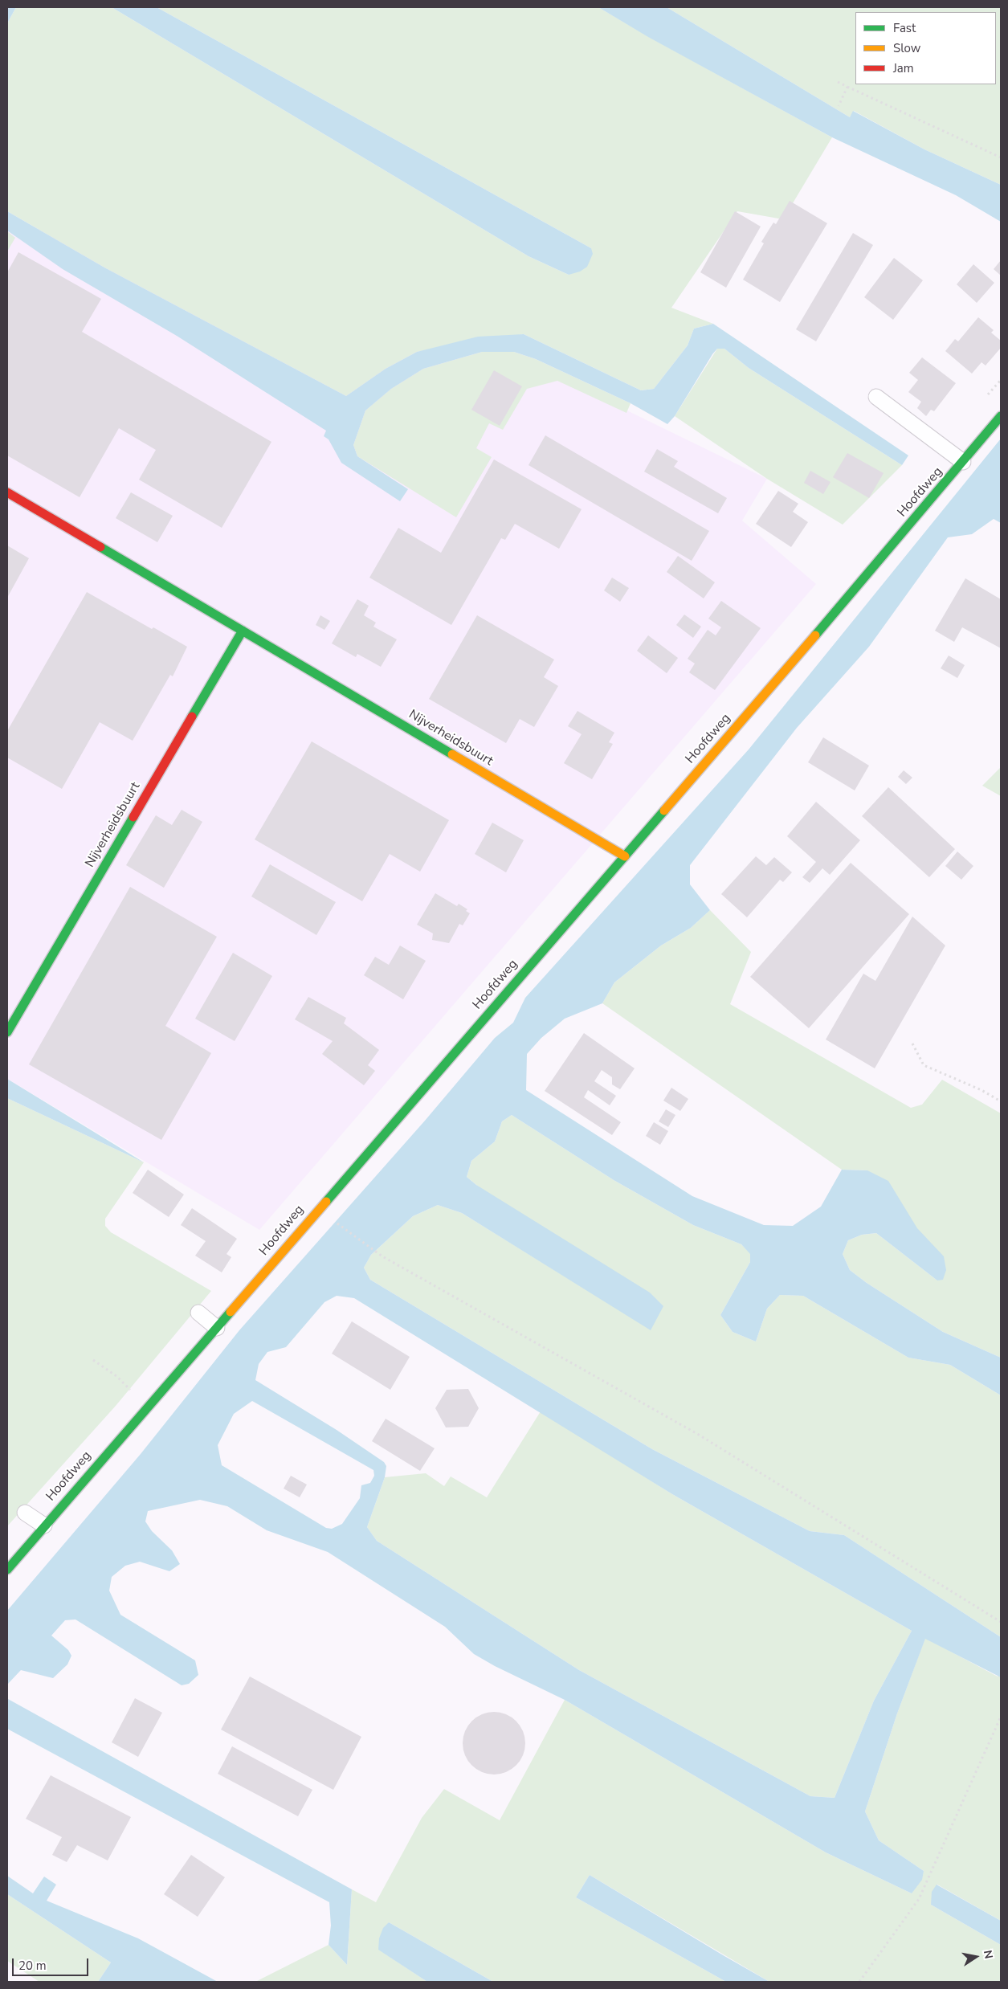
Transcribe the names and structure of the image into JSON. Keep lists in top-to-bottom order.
{
  "streets": {
    "street": ["Hoofdweg", "Nijverheidsbuurt"]
  },
  "crossings": [
    ["Hoofdweg", "Nijverheidsbuurt"]
  ],
  "legend": ["Fast", "Slow", "Jam"],
  "scale_bar": "20 m",
  "north": "right"
}
